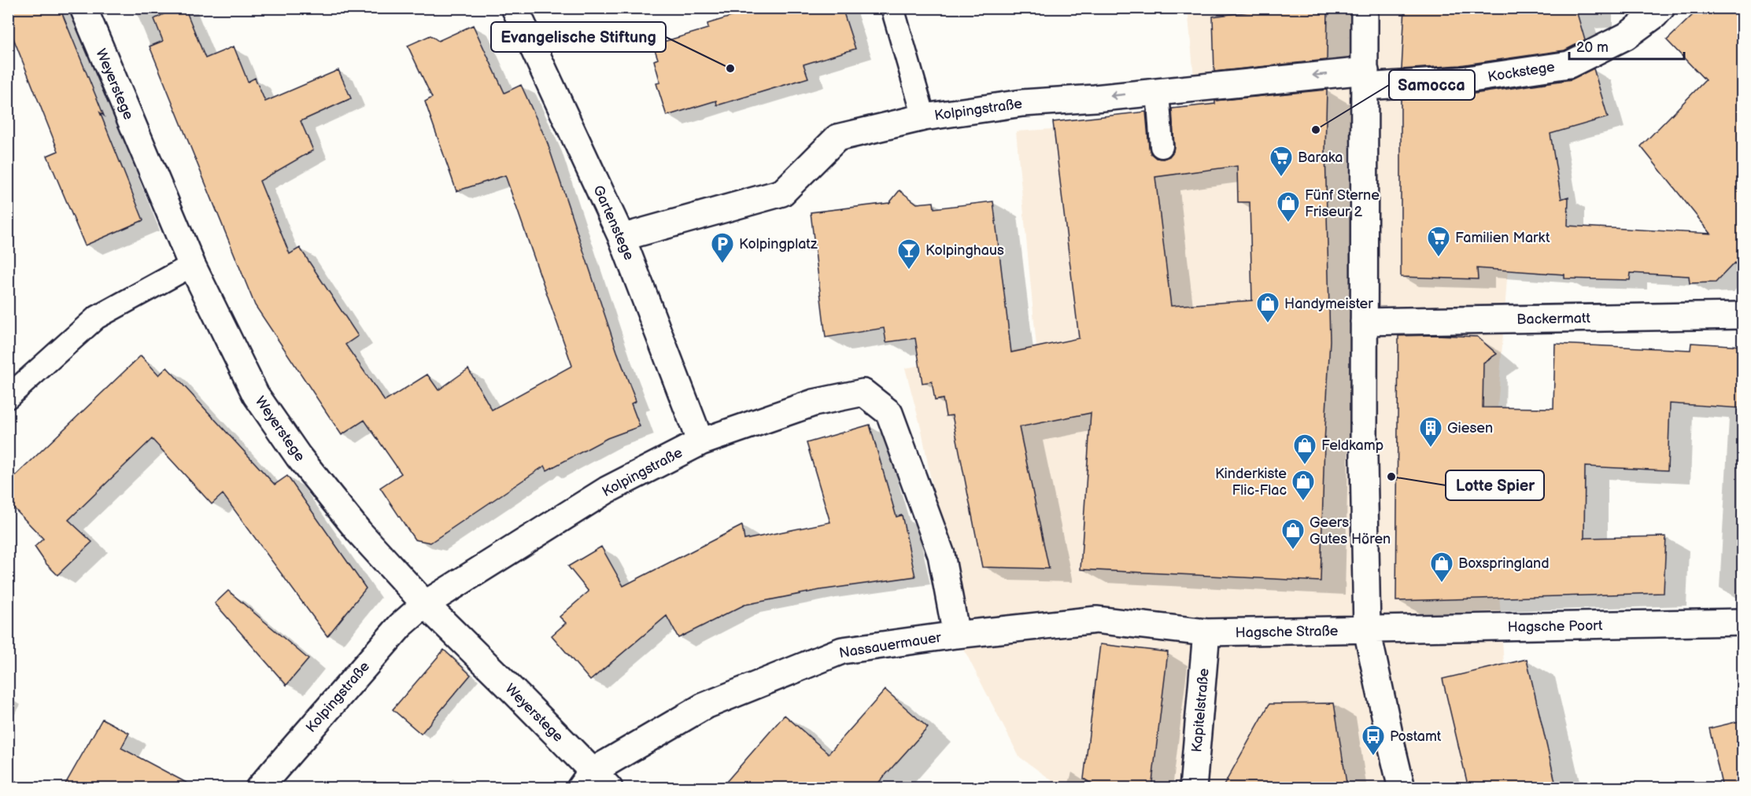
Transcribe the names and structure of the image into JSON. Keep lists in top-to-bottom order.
{
  "streets": {
    "street": [
      "Kockstege",
      "Weyerstege",
      "Kolpingstraße",
      "Gartenstege",
      "Backermatt",
      "Hagsche Poort",
      "Hagsche Straße",
      "Nassauermauer",
      "Kapitelstraße"
    ]
  },
  "crossings": [
    ["Kockstege", "Kolpingstraße"],
    ["Weyerstege", "Kolpingstraße"],
    ["Weyerstege", "Nassauermauer"],
    ["Kolpingstraße", "Gartenstege"],
    ["Kolpingstraße", "Nassauermauer"],
    ["Hagsche Poort", "Hagsche Straße"],
    ["Hagsche Straße", "Nassauermauer"],
    ["Hagsche Straße", "Kapitelstraße"],
    ["Nassauermauer", "Kapitelstraße"]
  ],
  "places": {
    "other": ["Evangelische Stiftung", "Samocca", "Lotte Spier"],
    "supermarket": ["Baraka", "Familien Markt"],
    "shop": [
      "Fünf Sterne Friseur 2",
      "Handymeister",
      "Feldkamp",
      "Kinderkiste Flic-Flac",
      "Geers Gutes Hören",
      "Boxspringland"
    ],
    "parking": ["Kolpingplatz"],
    "bar": ["Kolpinghaus"],
    "building": ["Giesen"],
    "bus stop": ["Postamt"]
  },
  "scale_bar": "20 m"
}
